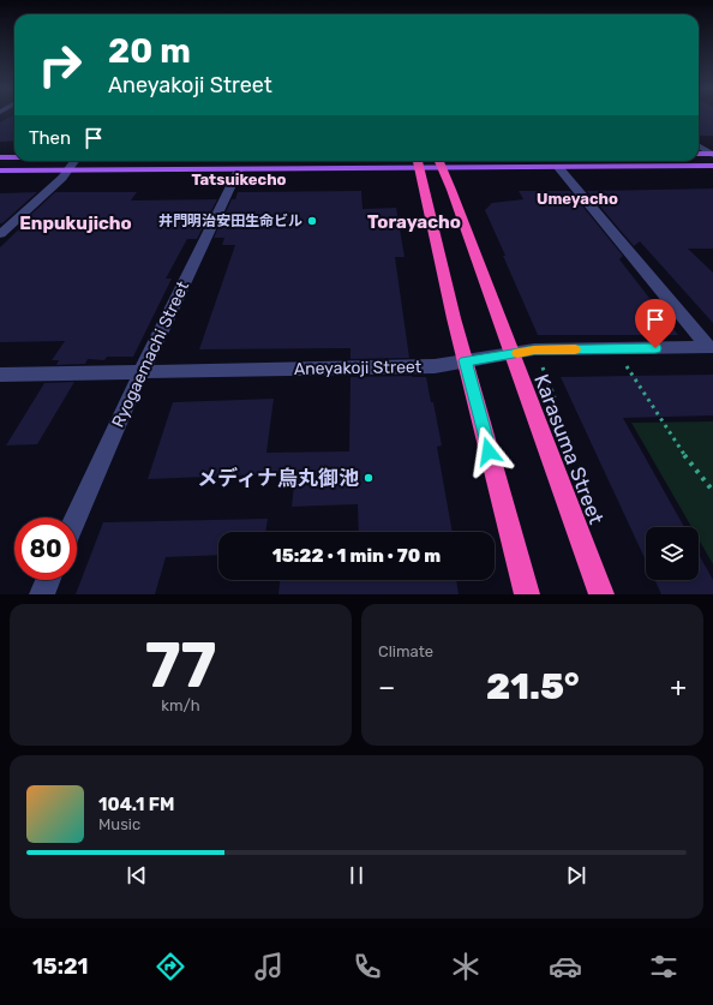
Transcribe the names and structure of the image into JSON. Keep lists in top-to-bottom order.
{
  "streets": {
    "highway": ["Karasuma Street"],
    "street": ["Ryogaemachi Street", "Aneyakoji Street"]
  },
  "crossings": [
    ["Ryogaemachi Street", "Aneyakoji Street"],
    ["Aneyakoji Street", "Karasuma Street"]
  ],
  "districts": [
    "Tatsuikecho",
    "Umeyacho",
    "Torayacho",
    "Enpukujicho"
  ],
  "places": ["井門明治安田生命ビル", "メディナ烏丸御池"],
  "page": {
    "turn": ["20 m", "Aneyakoji Street"],
    "then": "Then",
    "limit": "80",
    "trip": "15:22 · 1 min · 70 m",
    "tile": [
      ["77", "km/h"],
      "Climate"
    ],
    "heat": ["−", "21.5°", "+"],
    "song": ["104.1 FM", "Music"],
    "tabs": "15:21"
  }
}
